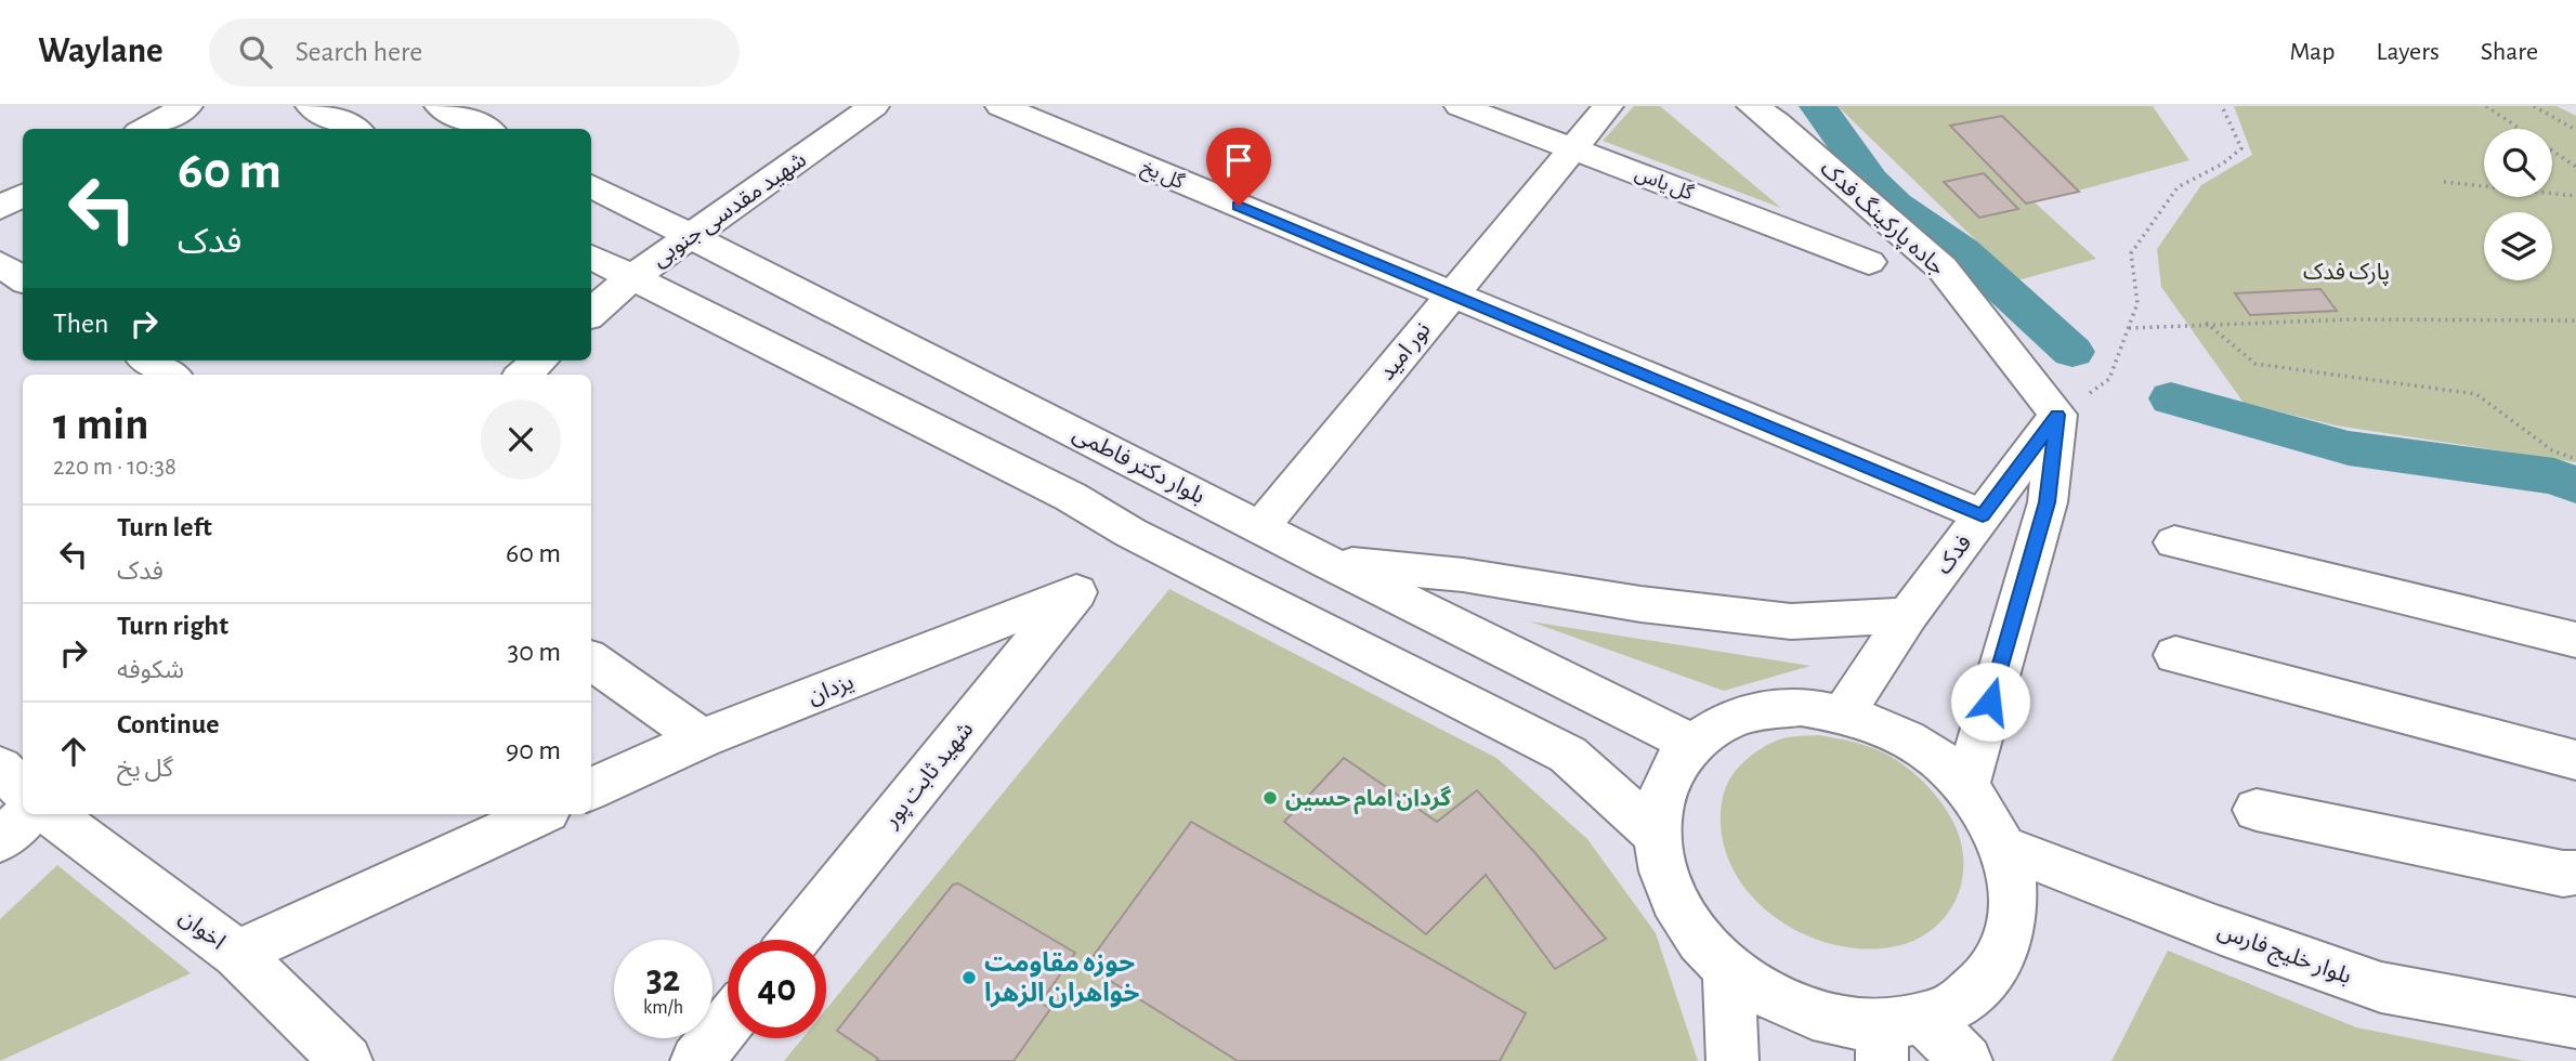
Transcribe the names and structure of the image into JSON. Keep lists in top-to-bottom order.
{
  "streets": {
    "street": [
      "گل یخ",
      "گل یاس",
      "شهید مقدسی جنوبی",
      "جاده پارکینگ فدک",
      "نور امید",
      "بلوار دکتر فاطمی",
      "فدک",
      "یزدان",
      "شهید ثابت پور",
      "اخوان",
      "بلوار خلیج فارس"
    ]
  },
  "crossings": [
    ["گل یخ", "نور امید"],
    ["گل یخ", "فدک"],
    ["گل یاس", "نور امید"],
    ["شهید مقدسی جنوبی", "بلوار دکتر فاطمی"],
    ["جاده پارکینگ فدک", "فدک"],
    ["نور امید", "بلوار دکتر فاطمی"],
    ["یزدان", "شهید ثابت پور"]
  ],
  "parks": ["پارک فدک"],
  "places": ["گردان امام حسین", "حوزه مقاومت خواهران الزهرا"],
  "page": {
    "header": "Waylane",
    "search": "Search here",
    "nav": ["Map", "Layers", "Share"],
    "turn": ["60 m", "فدک"],
    "then": "Then",
    "heading": ["1 min", "220 m · 10:38"],
    "list": [
      {
        "name": "Turn left",
        "note": "فدک",
        "value": "60 m"
      },
      {
        "name": "Turn right",
        "note": "شکوفه",
        "value": "30 m"
      },
      {
        "name": "Continue",
        "note": "گل یخ",
        "value": "90 m"
      }
    ],
    "speed": "32 km/h",
    "limit": "40"
  }
}
